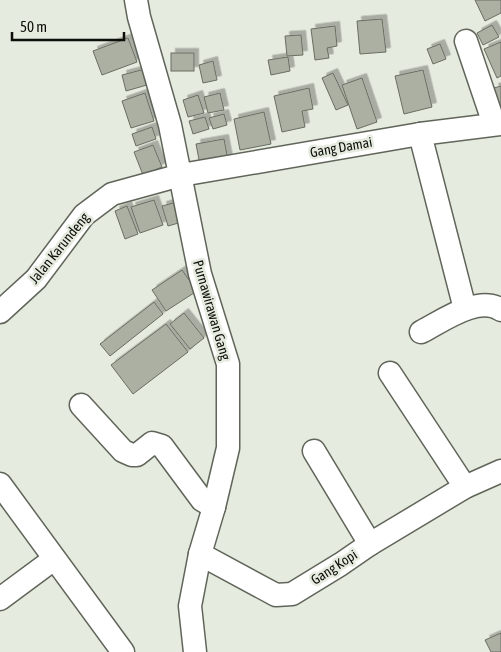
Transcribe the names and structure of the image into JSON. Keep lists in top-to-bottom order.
{
  "streets": {
    "street": [
      "Gang Damai",
      "Jalan Karundeng",
      "Purnawirawan Gang",
      "Gang Kopi"
    ]
  },
  "crossings": [
    ["Gang Damai", "Jalan Karundeng"],
    ["Gang Damai", "Purnawirawan Gang"],
    ["Jalan Karundeng", "Purnawirawan Gang"],
    ["Purnawirawan Gang", "Gang Kopi"]
  ],
  "scale_bar": "50 m"
}
